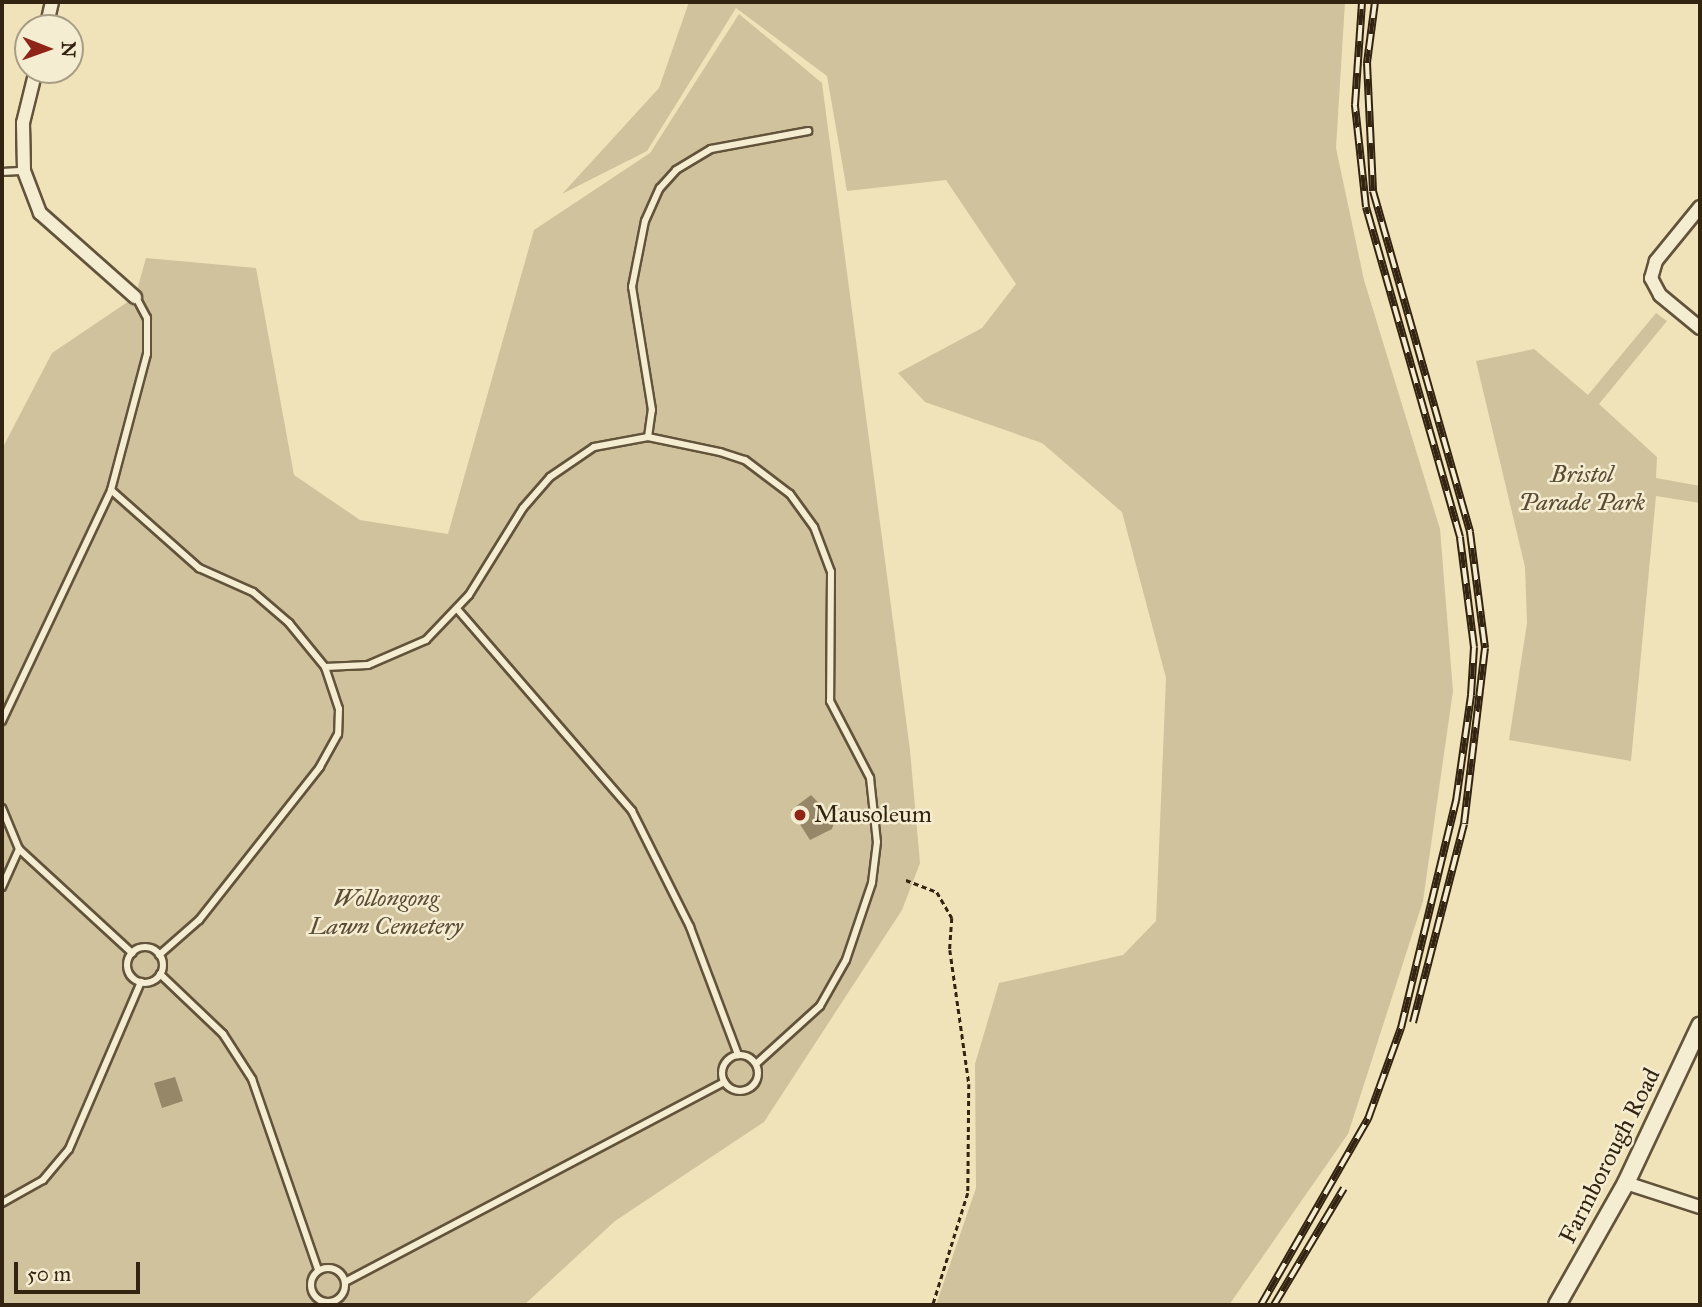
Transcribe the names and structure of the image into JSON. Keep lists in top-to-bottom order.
{
  "streets": {
    "street": ["Farmborough Road"]
  },
  "parks": ["Bristol Parade Park", "Wollongong Lawn Cemetery"],
  "places": ["Mausoleum"],
  "scale_bar": "50 m",
  "north": "right"
}
